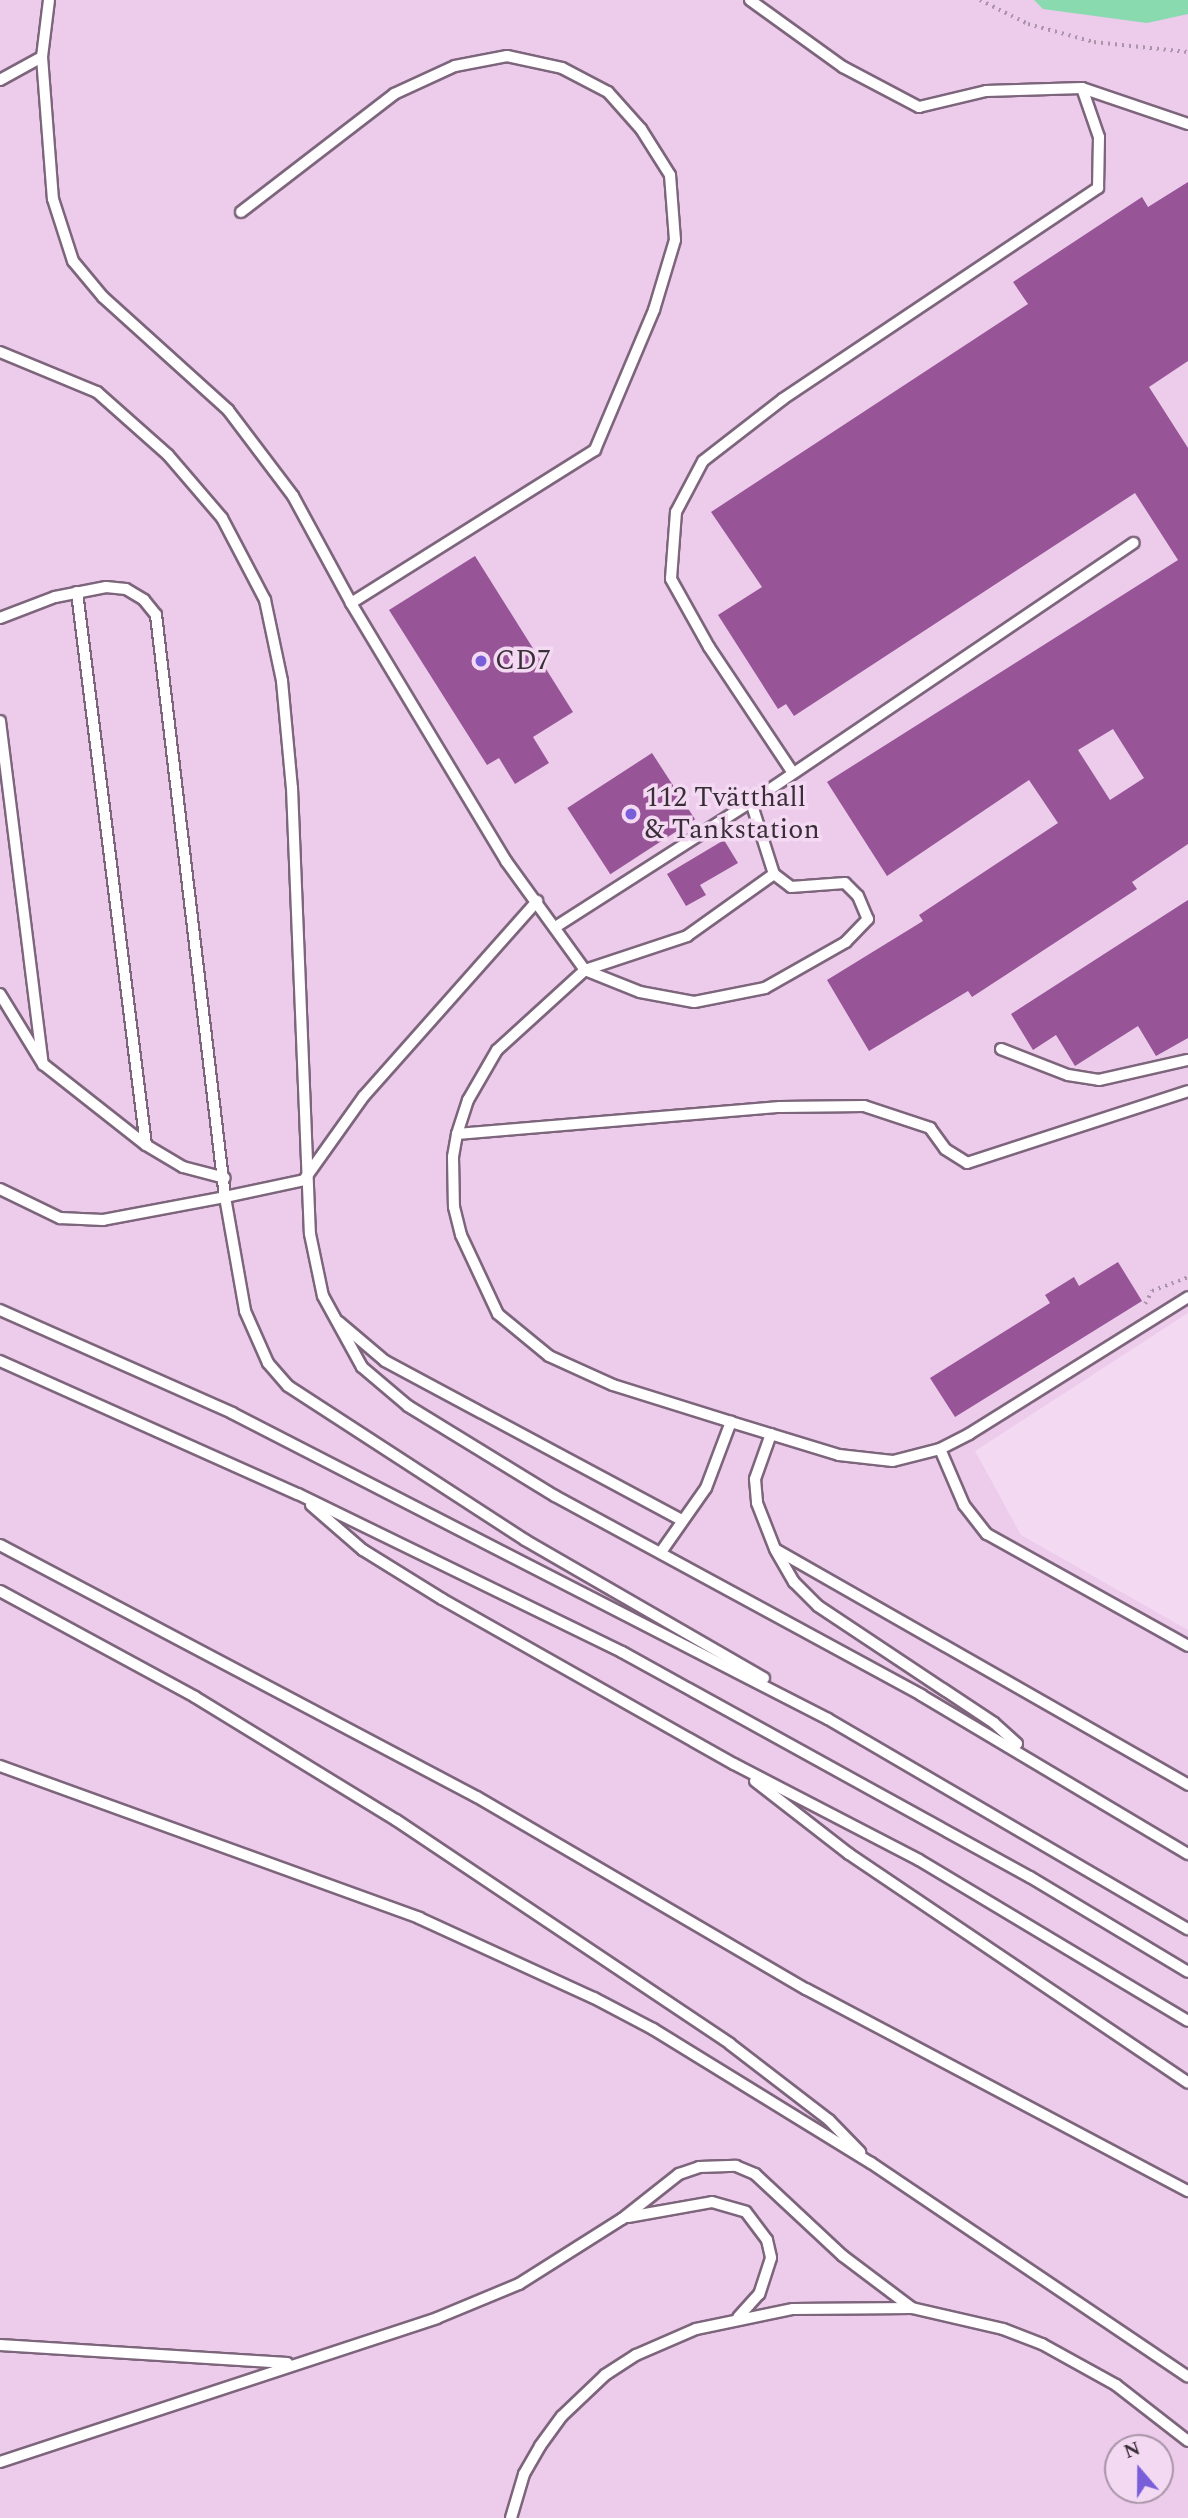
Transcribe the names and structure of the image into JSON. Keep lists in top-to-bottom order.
{
  "places": ["CD7", "112 Tvätthall & Tankstation"],
  "north": "top"
}
